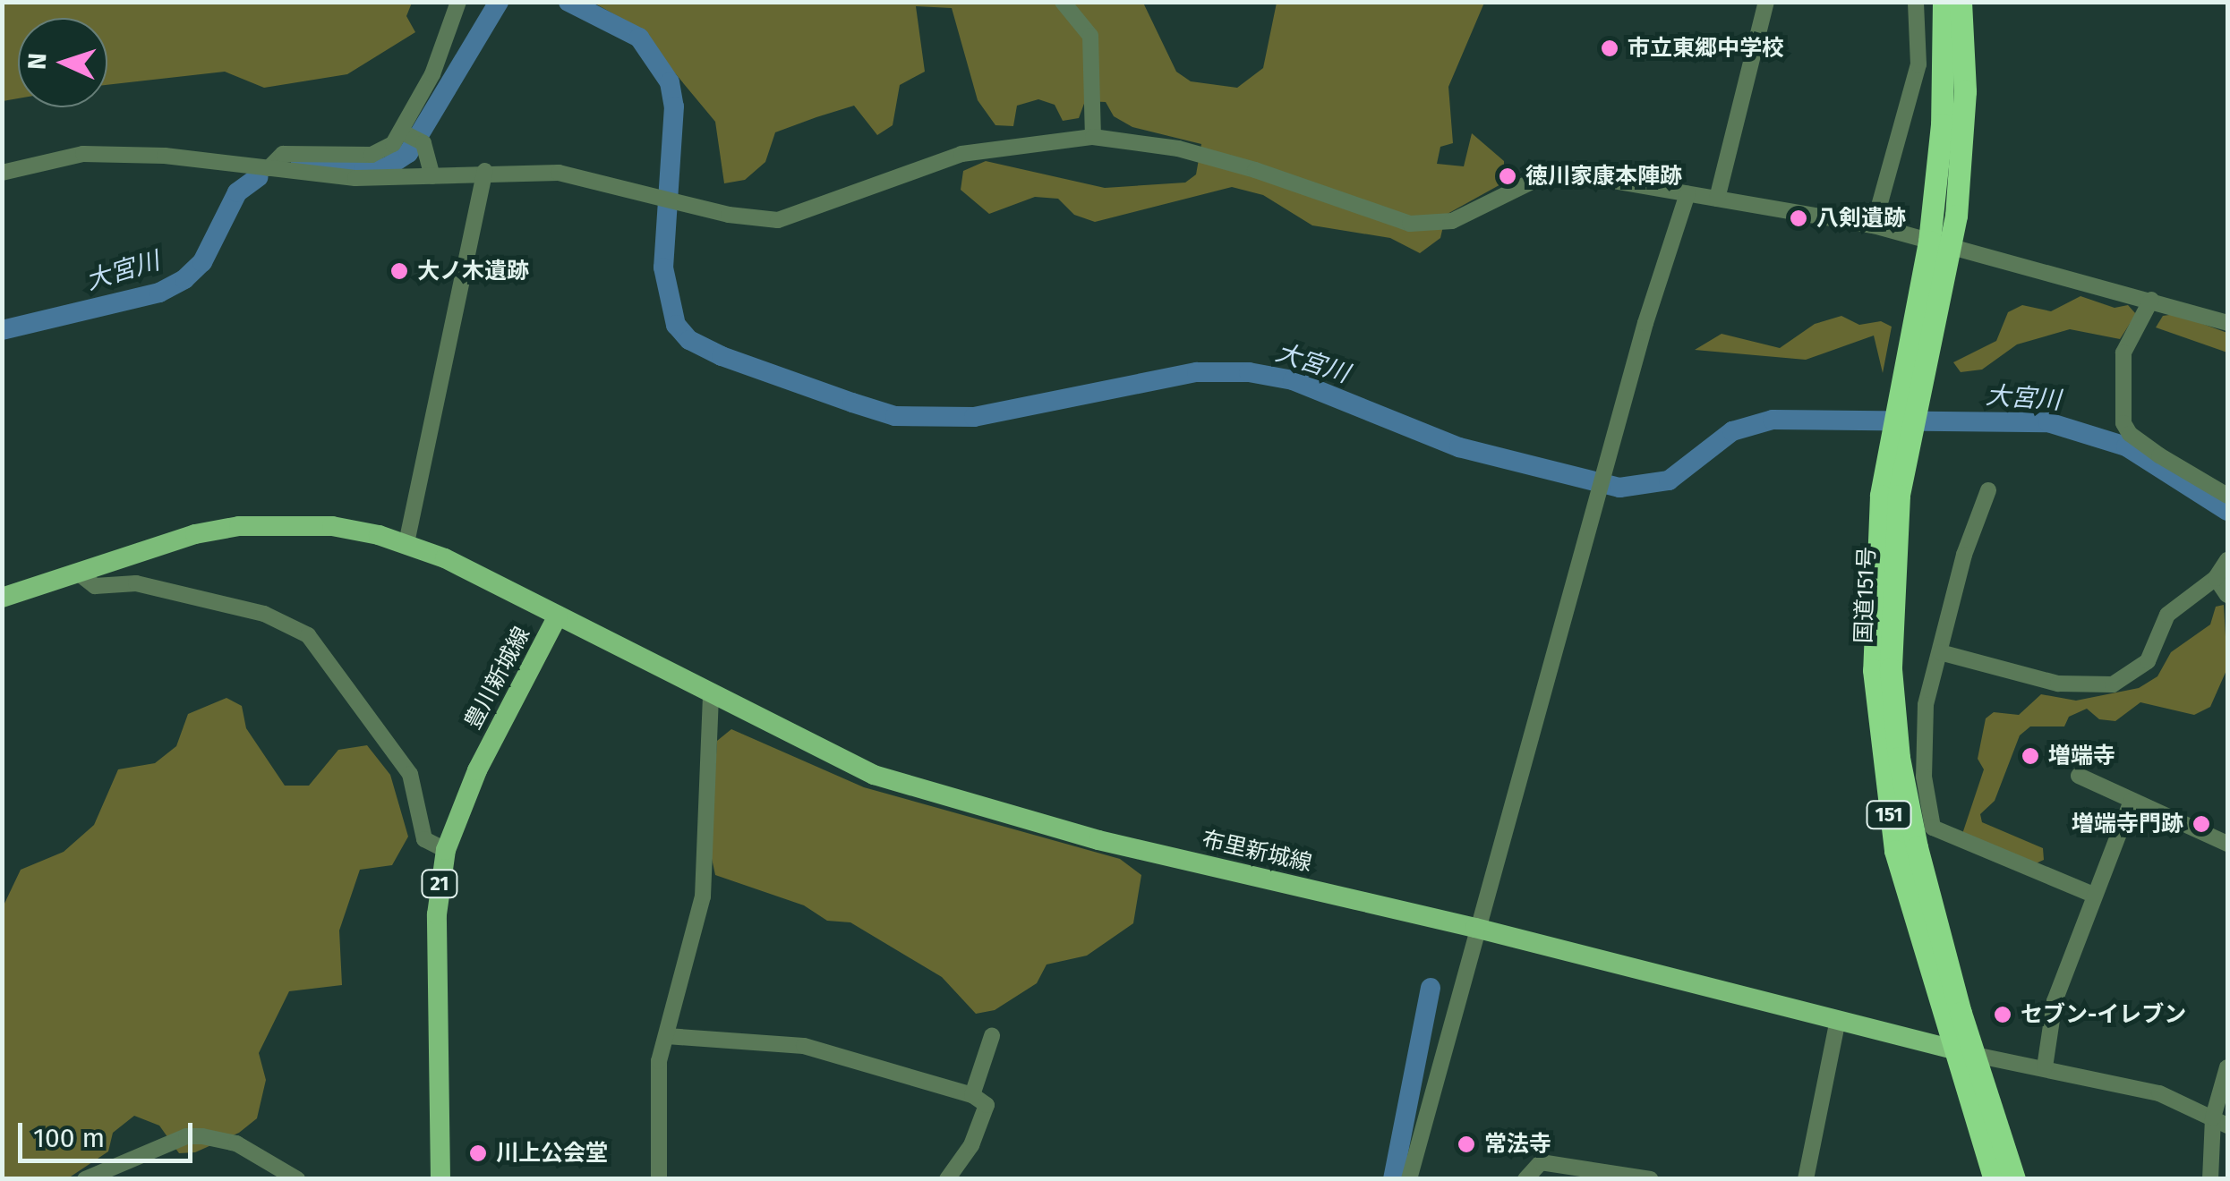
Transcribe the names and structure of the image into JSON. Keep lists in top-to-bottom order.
{
  "streets": {
    "highway": ["国道151号", "151"],
    "main road": ["豊川新城線", "布里新城線", "21"]
  },
  "crossings": [
    ["国道151号", "布里新城線"],
    ["豊川新城線", "布里新城線"]
  ],
  "water": ["大宮川"],
  "places": [
    "市立東郷中学校",
    "徳川家康本陣跡",
    "八剣遺跡",
    "大ノ木遺跡",
    "増端寺",
    "増端寺門跡",
    "セブン-イレブン",
    "常法寺",
    "川上公会堂"
  ],
  "scale_bar": "100 m",
  "north": "left"
}
